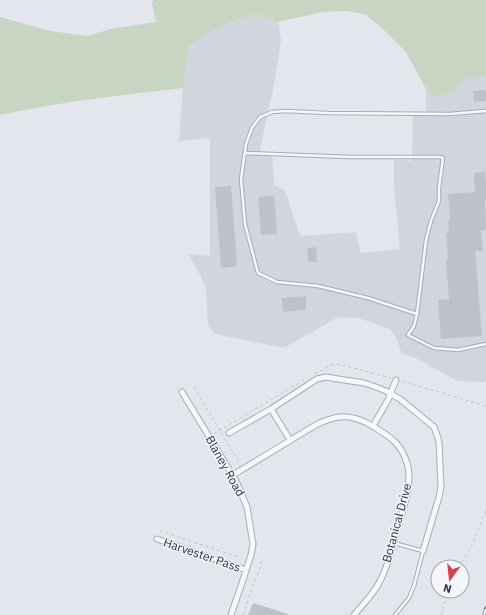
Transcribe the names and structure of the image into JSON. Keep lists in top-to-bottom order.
{
  "streets": {
    "street": ["Blaney Road", "Botanical Drive", "Harvester Pass"]
  },
  "crossings": [
    ["Blaney Road", "Botanical Drive"],
    ["Blaney Road", "Harvester Pass"]
  ],
  "north": "bottom"
}
